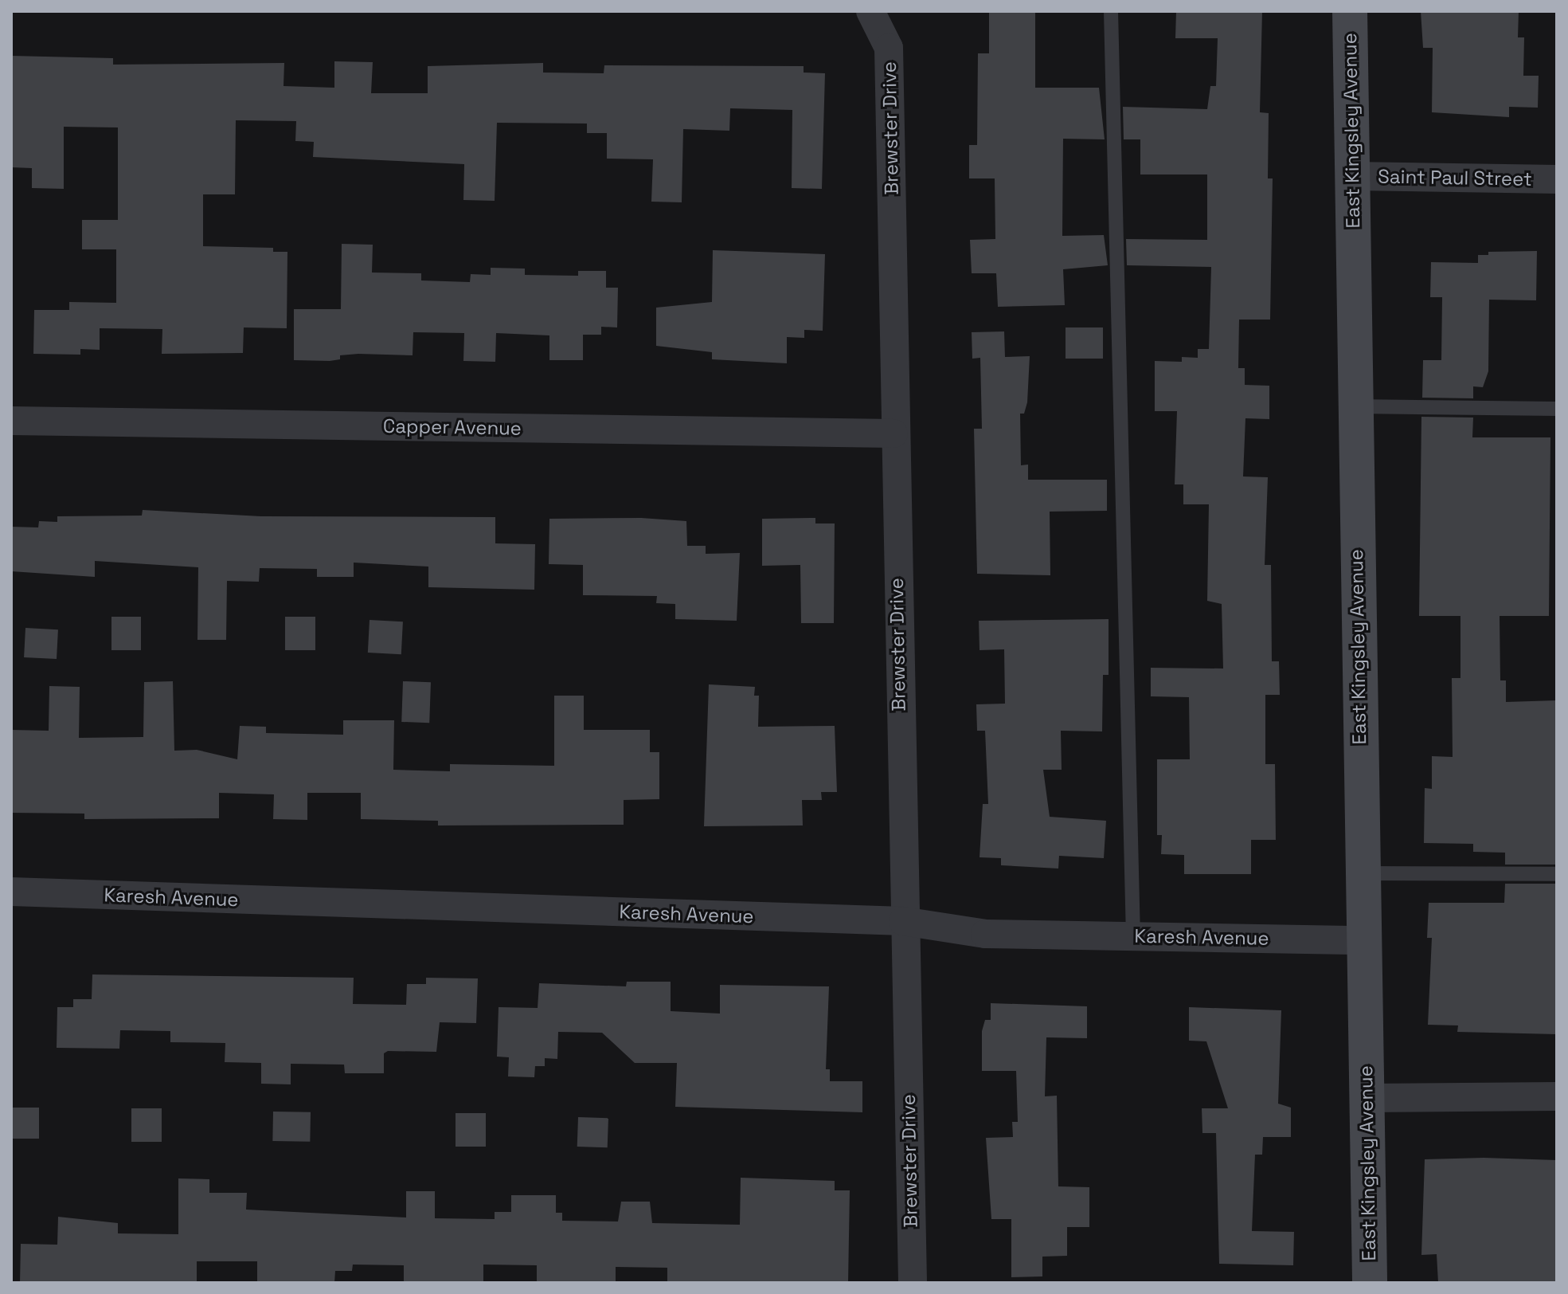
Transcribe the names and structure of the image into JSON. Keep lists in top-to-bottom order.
{
  "streets": {
    "street": [
      "Brewster Drive",
      "East Kingsley Avenue",
      "Saint Paul Street",
      "Capper Avenue",
      "Karesh Avenue"
    ]
  },
  "crossings": [
    ["Brewster Drive", "Capper Avenue"],
    ["Brewster Drive", "Karesh Avenue"],
    ["East Kingsley Avenue", "Saint Paul Street"],
    ["East Kingsley Avenue", "Karesh Avenue"]
  ]
}
